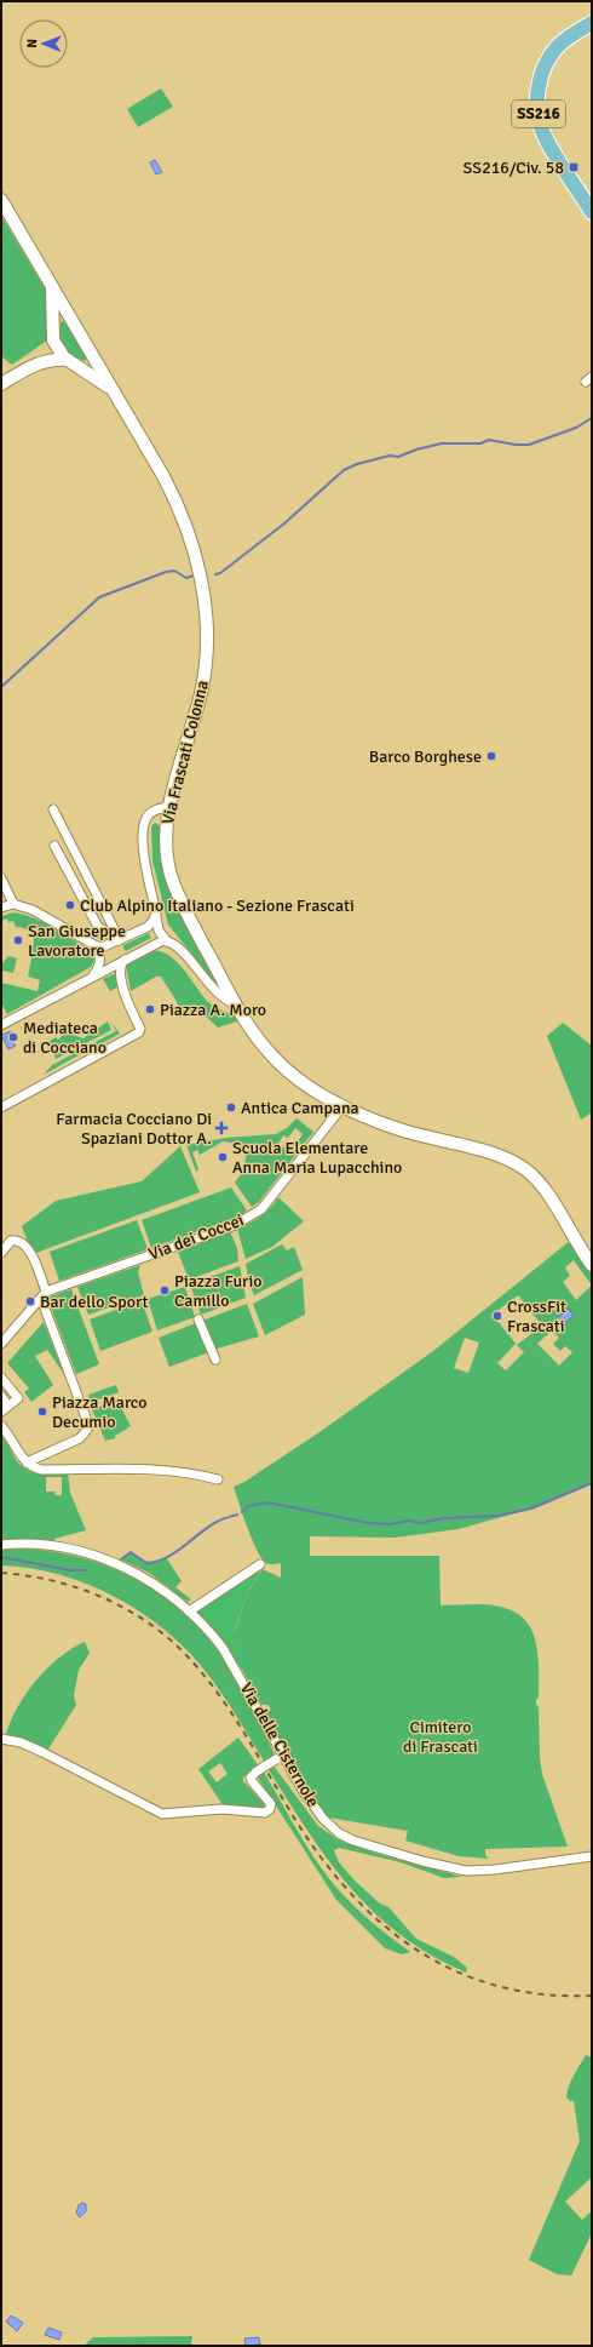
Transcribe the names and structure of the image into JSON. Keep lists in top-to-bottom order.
{
  "streets": {
    "main road": ["SS216"],
    "street": ["Via Frascati Colonna", "Via dei Coccei", "Via delle Cisternole"]
  },
  "crossings": [
    ["Via Frascati Colonna", "Via dei Coccei"]
  ],
  "parks": ["Cimitero di Frascati"],
  "places": {
    "transit": ["SS216/Civ. 58"],
    "other": [
      "Barco Borghese",
      "Club Alpino Italiano - Sezione Frascati",
      "San Giuseppe Lavoratore",
      "Piazza A. Moro",
      "Mediateca di Cocciano",
      "Antica Campana",
      "Scuola Elementare Anna Maria Lupacchino",
      "Piazza Furio Camillo",
      "Bar dello Sport",
      "CrossFit Frascati",
      "Piazza Marco Decumio"
    ],
    "health": ["Farmacia Cocciano Di Spaziani Dottor A."]
  },
  "north": "left"
}
